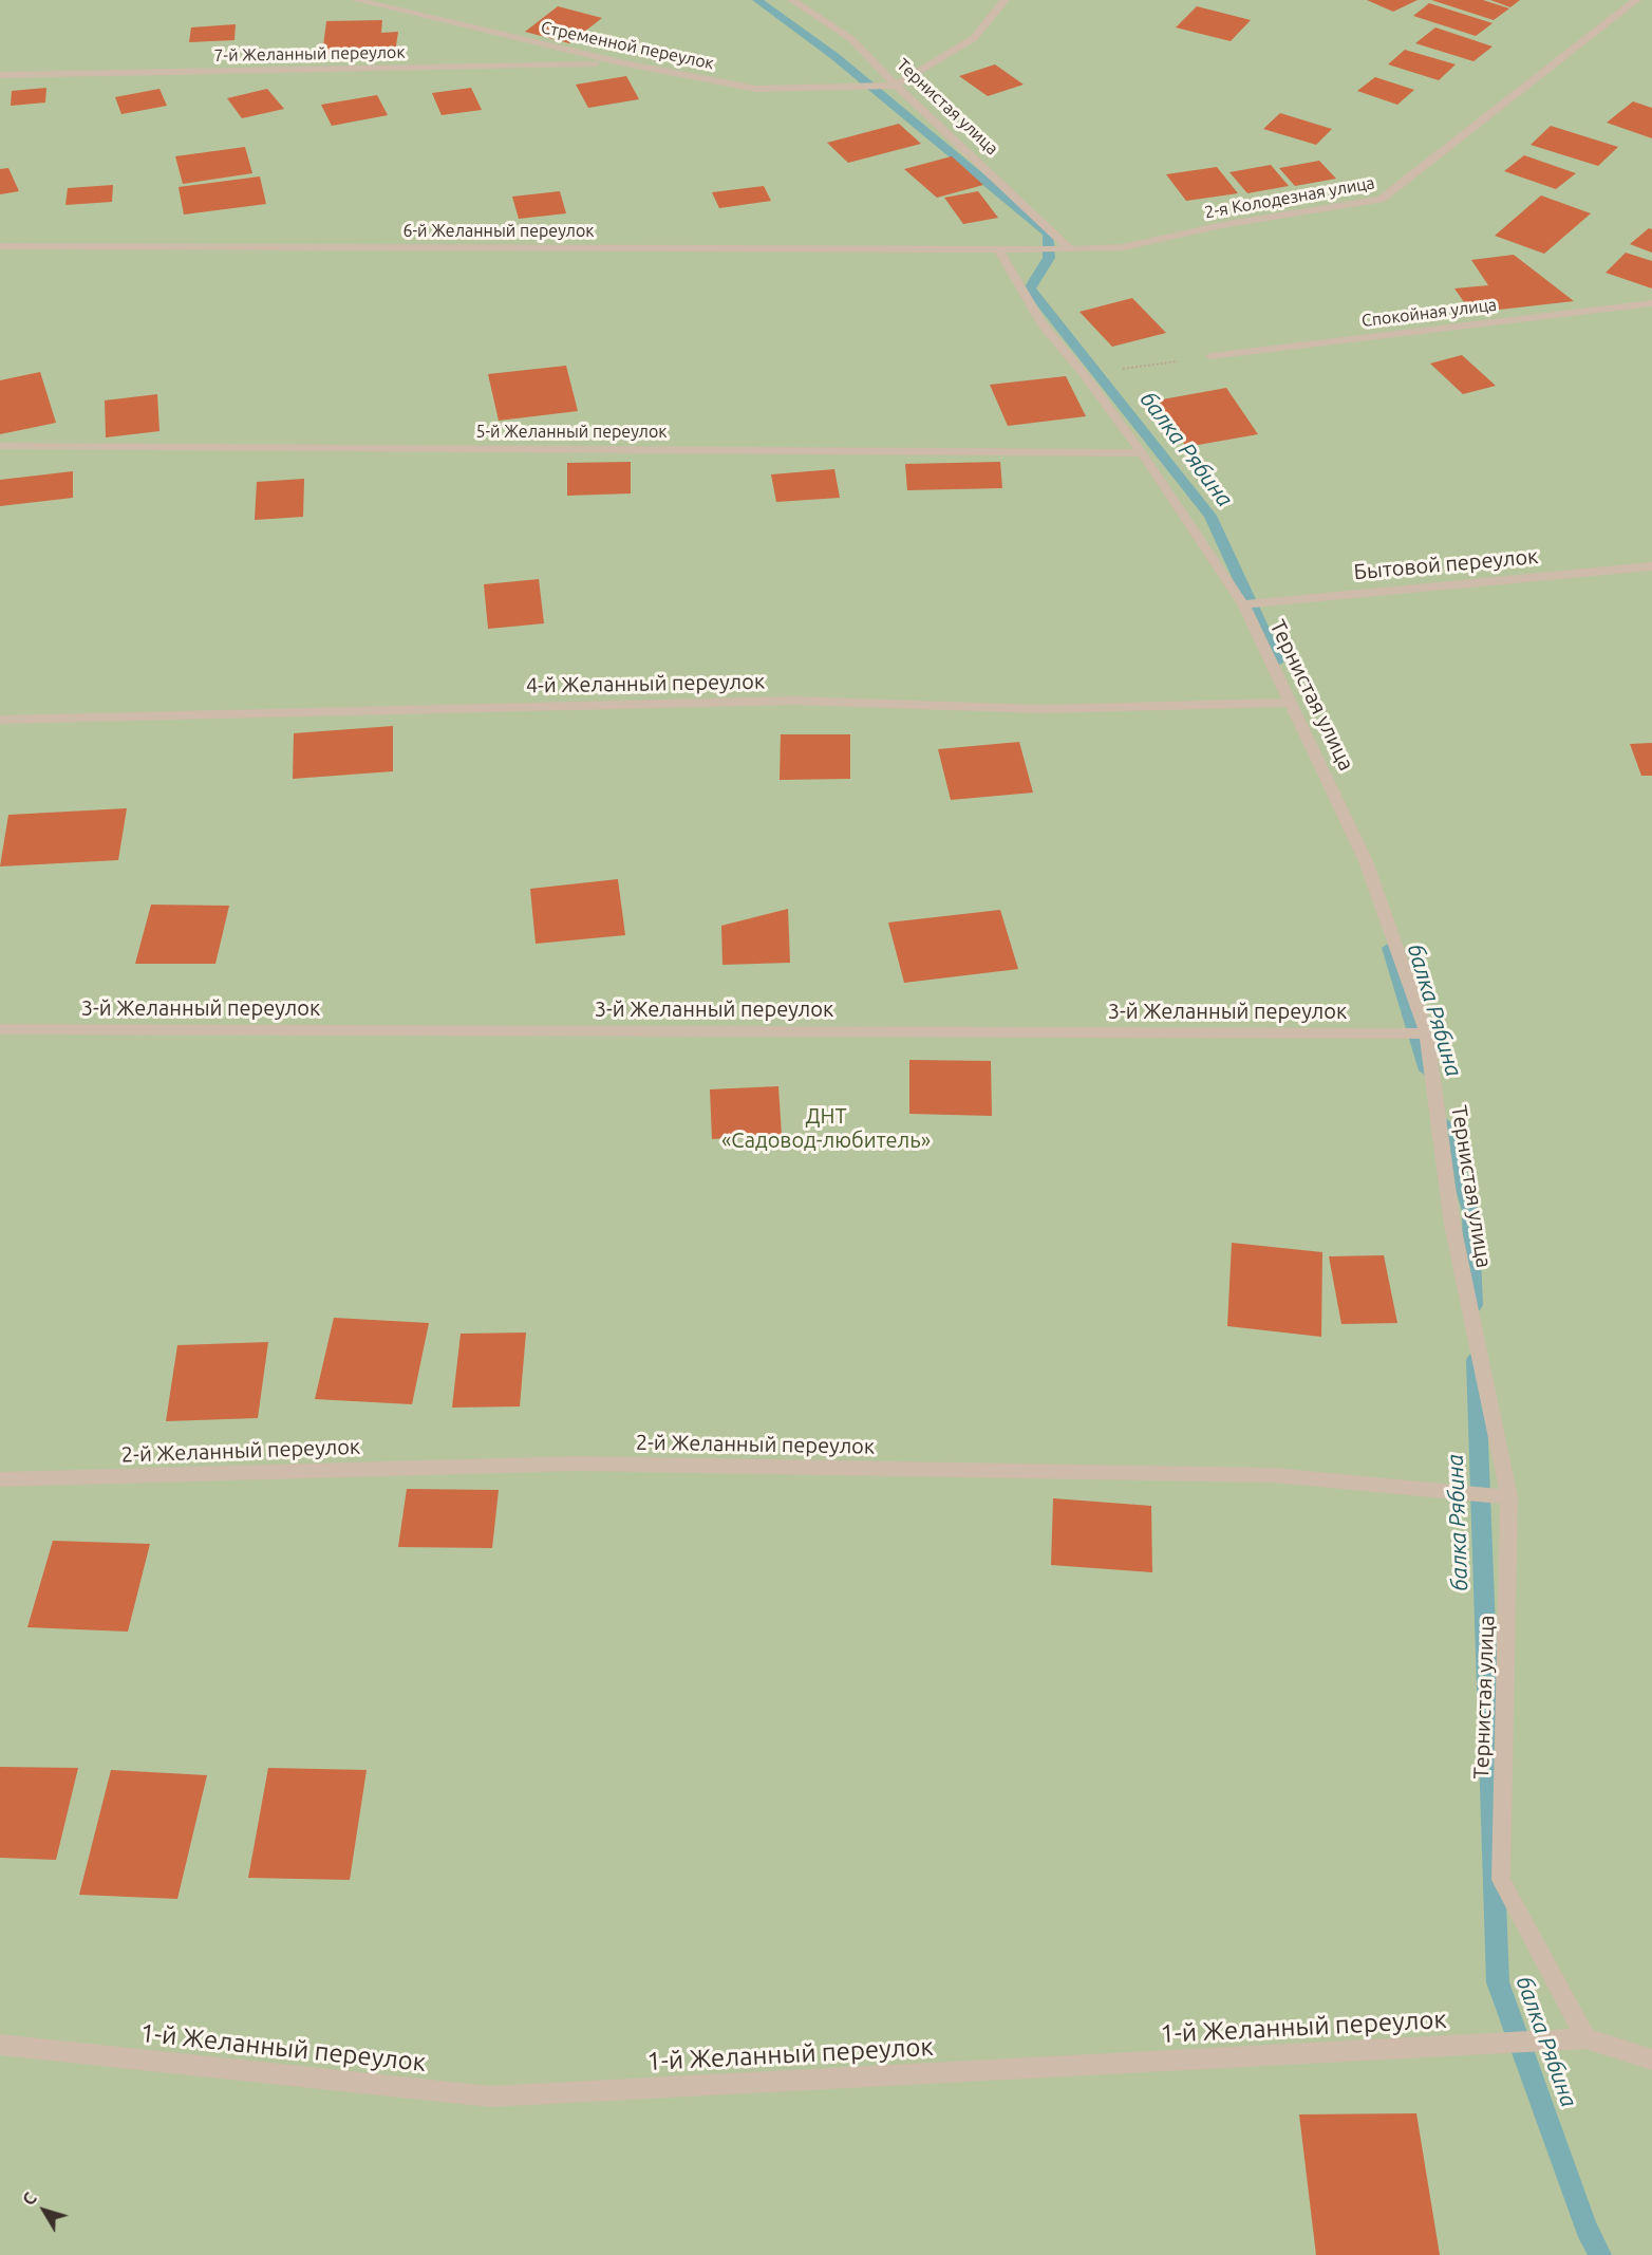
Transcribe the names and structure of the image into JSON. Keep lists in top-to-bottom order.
{
  "streets": {
    "street": [
      "Стременной переулок",
      "7-й Желанный переулок",
      "Тернистая улица",
      "2-я Колодезная улица",
      "6-й Желанный переулок",
      "Спокойная улица",
      "5-й Желанный переулок",
      "Бытовой переулок",
      "4-й Желанный переулок",
      "3-й Желанный переулок",
      "2-й Желанный переулок",
      "1-й Желанный переулок"
    ]
  },
  "crossings": [
    ["Стременной переулок", "7-й Желанный переулок"],
    ["Стременной переулок", "Тернистая улица"],
    ["Тернистая улица", "2-я Колодезная улица"],
    ["Тернистая улица", "6-й Желанный переулок"],
    ["Тернистая улица", "5-й Желанный переулок"],
    ["Тернистая улица", "Бытовой переулок"],
    ["Тернистая улица", "4-й Желанный переулок"],
    ["Тернистая улица", "3-й Желанный переулок"],
    ["Тернистая улица", "2-й Желанный переулок"],
    ["Тернистая улица", "1-й Желанный переулок"],
    ["2-я Колодезная улица", "6-й Желанный переулок"]
  ],
  "water": ["балка Рябина"],
  "parks": ["ДНТ «Садовод-любитель»"],
  "north": "top left"
}
